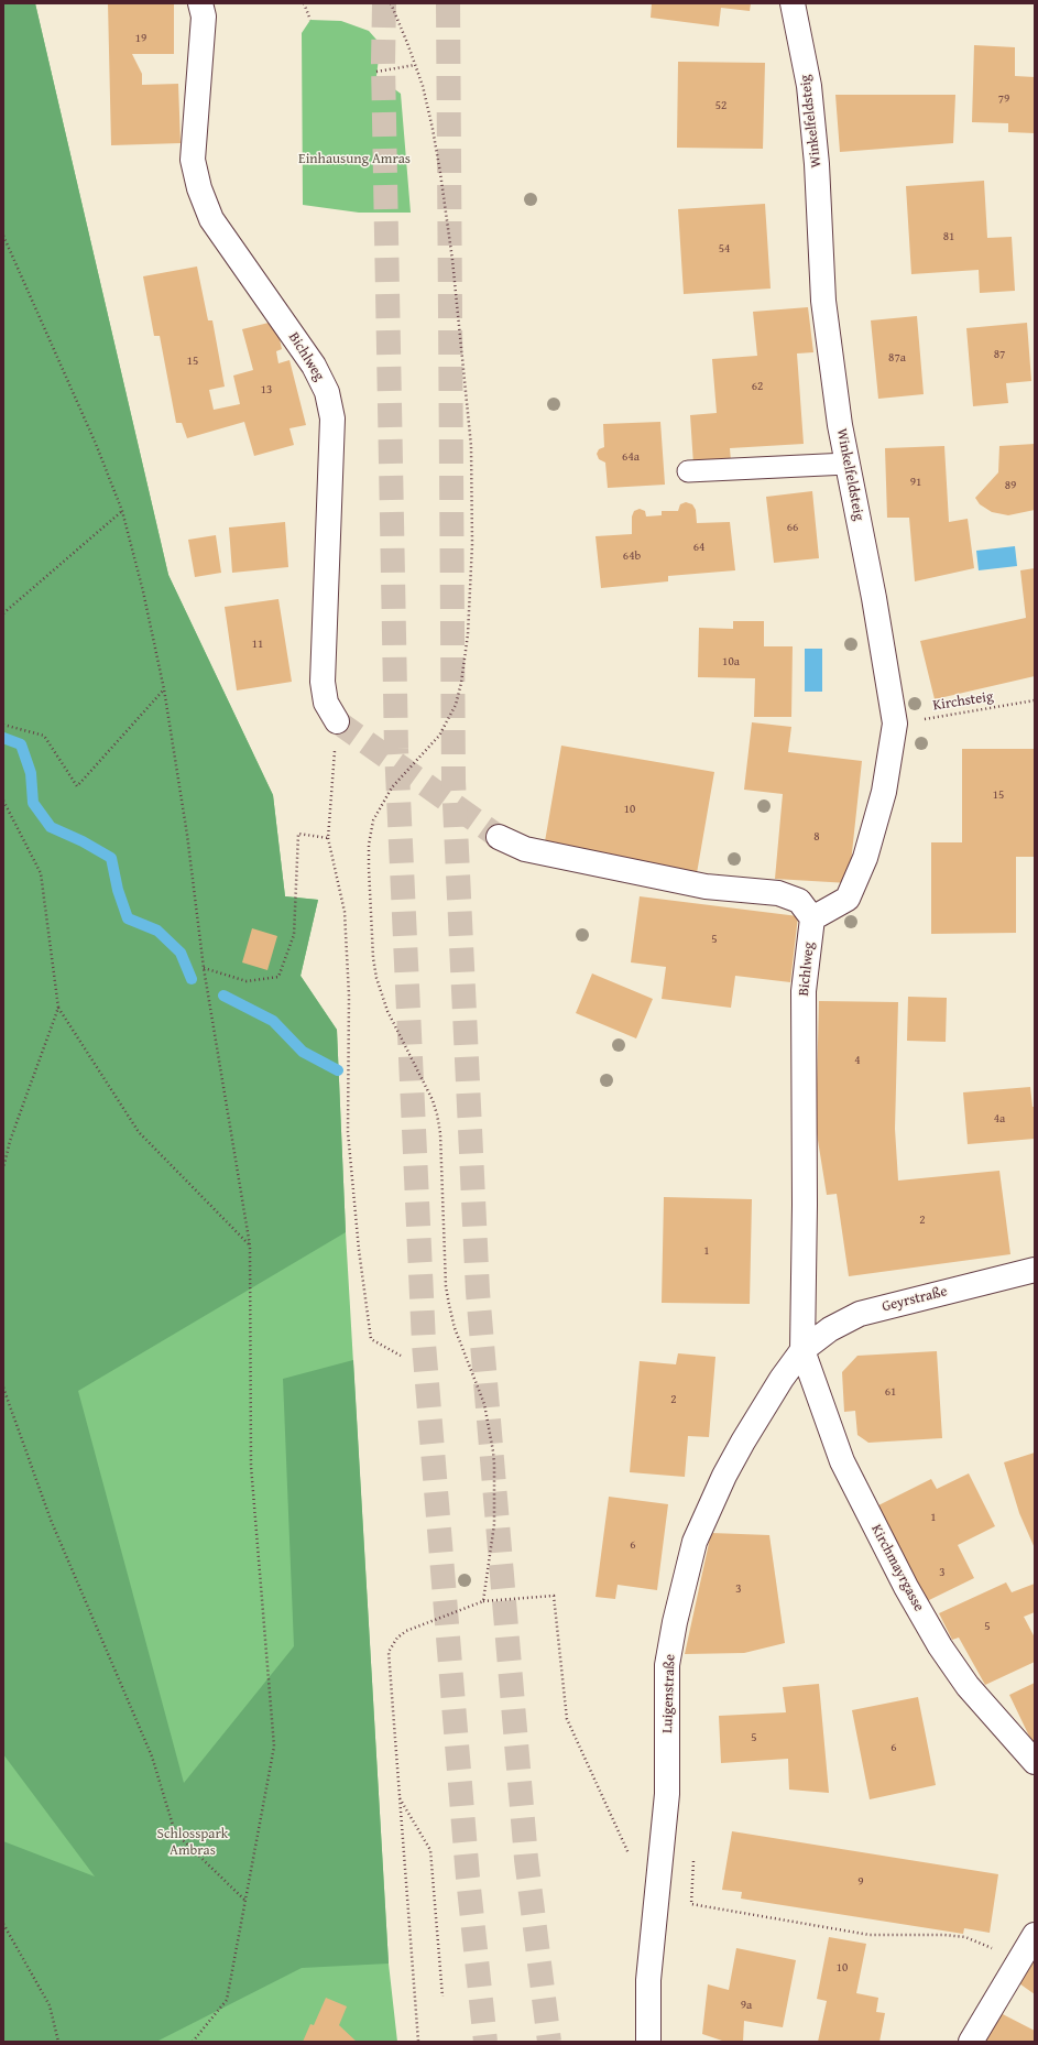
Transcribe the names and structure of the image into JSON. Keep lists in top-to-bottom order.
{
  "streets": {
    "street": [
      "Winkelfeldsteig",
      "Bichlweg",
      "Geyrstraße",
      "Kirchmayrgasse",
      "Luigenstraße"
    ],
    "path": ["Kirchsteig"]
  },
  "crossings": [
    ["Winkelfeldsteig", "Bichlweg"],
    ["Winkelfeldsteig", "Kirchsteig"],
    ["Bichlweg", "Geyrstraße"],
    ["Bichlweg", "Kirchmayrgasse"],
    ["Bichlweg", "Luigenstraße"],
    ["Geyrstraße", "Kirchmayrgasse"],
    ["Geyrstraße", "Luigenstraße"],
    ["Kirchmayrgasse", "Luigenstraße"]
  ],
  "parks": ["Einhausung Amras", "Schlosspark Ambras"],
  "house_numbers": [
    "19",
    "79",
    "52",
    "81",
    "54",
    "87",
    "87a",
    "15",
    "62",
    "13",
    "64a",
    "91",
    "89",
    "66",
    "64",
    "64b",
    "11",
    "10a",
    "15",
    "10",
    "8",
    "5",
    "4",
    "4a",
    "2",
    "1",
    "61",
    "2",
    "1",
    "6",
    "3",
    "3",
    "5",
    "5",
    "6",
    "9",
    "10",
    "9a"
  ]
}
